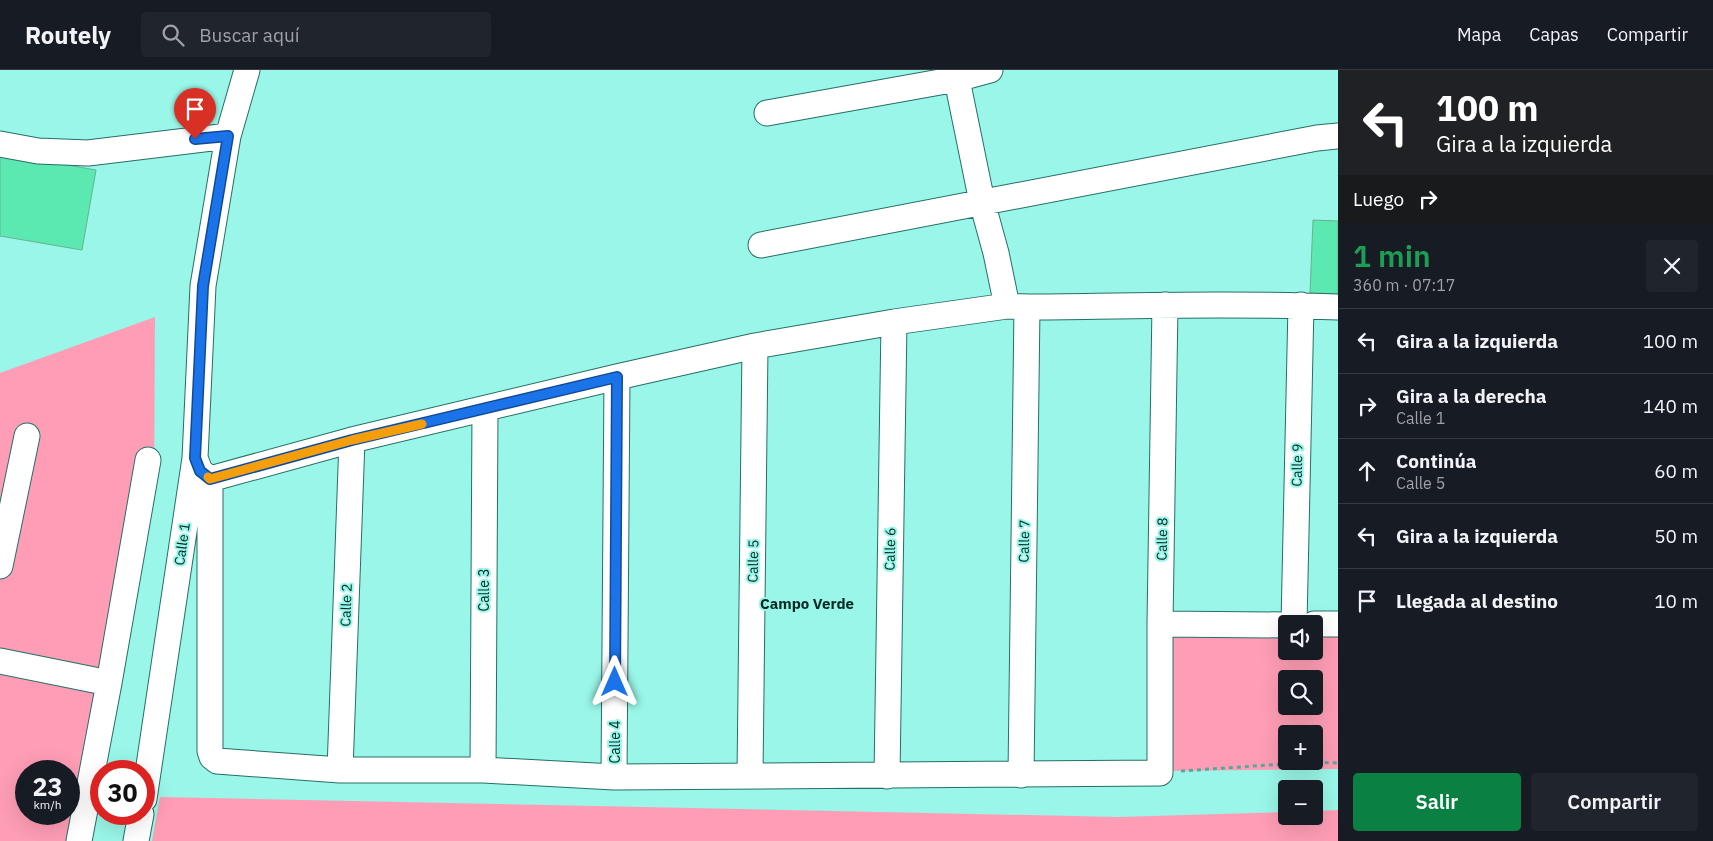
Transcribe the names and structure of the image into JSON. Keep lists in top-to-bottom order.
{
  "streets": {
    "street": [
      "Calle 9",
      "Calle 8",
      "Calle 7",
      "Calle 1",
      "Calle 6",
      "Calle 5",
      "Calle 3",
      "Calle 2",
      "Calle 4"
    ]
  },
  "districts": ["Campo Verde"],
  "page": {
    "header": "Routely",
    "search": "Buscar aquí",
    "nav": ["Mapa", "Capas", "Compartir"],
    "turn": ["100 m", "Gira a la izquierda"],
    "then": "Luego",
    "heading": ["1 min", "360 m · 07:17"],
    "list": [
      {
        "name": "Gira a la izquierda",
        "value": "100 m"
      },
      {
        "name": "Gira a la derecha",
        "note": "Calle 1",
        "value": "140 m"
      },
      {
        "name": "Continúa",
        "note": "Calle 5",
        "value": "60 m"
      },
      {
        "name": "Gira a la izquierda",
        "value": "50 m"
      },
      {
        "name": "Llegada al destino",
        "value": "10 m"
      }
    ],
    "map_buttons": ["+", "−"],
    "speed": "23 km/h",
    "limit": "30",
    "buttons": ["Salir", "Compartir"]
  }
}
